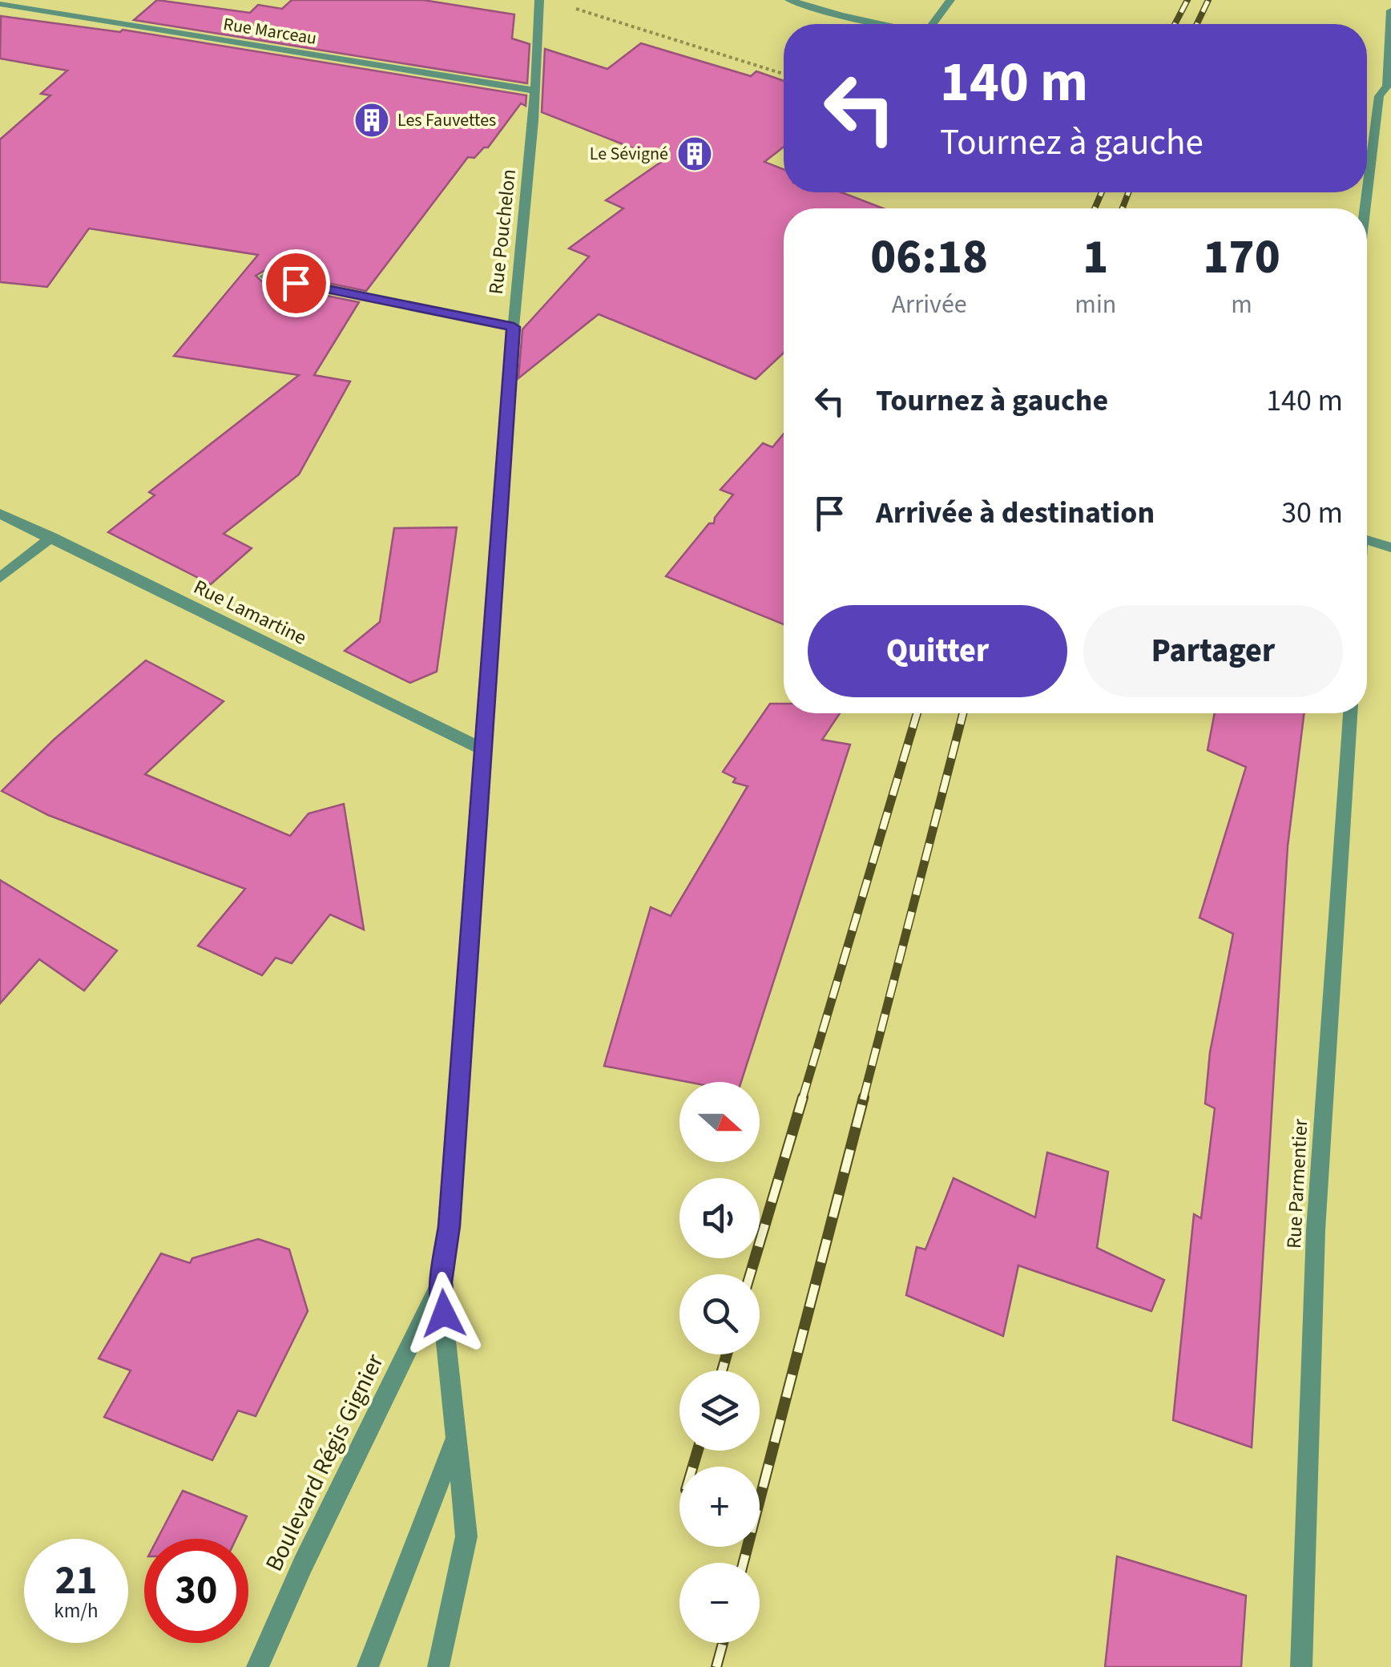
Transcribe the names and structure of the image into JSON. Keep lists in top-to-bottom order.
{
  "streets": {
    "street": [
      "Rue Marceau",
      "Rue Pouchelon",
      "Rue Lamartine",
      "Rue Parmentier",
      "Boulevard Régis Gignier"
    ]
  },
  "crossings": [
    ["Rue Marceau", "Rue Pouchelon"],
    ["Rue Pouchelon", "Rue Lamartine"],
    ["Rue Pouchelon", "Boulevard Régis Gignier"]
  ],
  "places": {
    "building": ["Les Fauvettes", "Le Sévigné"]
  },
  "north": "right",
  "page": {
    "turn": ["140 m", "Tournez à gauche"],
    "eta": [
      "06:18",
      "Arrivée",
      "1",
      "min",
      "170",
      "m"
    ],
    "list": [
      {
        "name": "Tournez à gauche",
        "value": "140 m"
      },
      {
        "name": "Arrivée à destination",
        "value": "30 m"
      }
    ],
    "buttons": ["Quitter", "Partager"],
    "map_buttons": ["+", "−"],
    "speed": "21 km/h",
    "limit": "30"
  }
}
